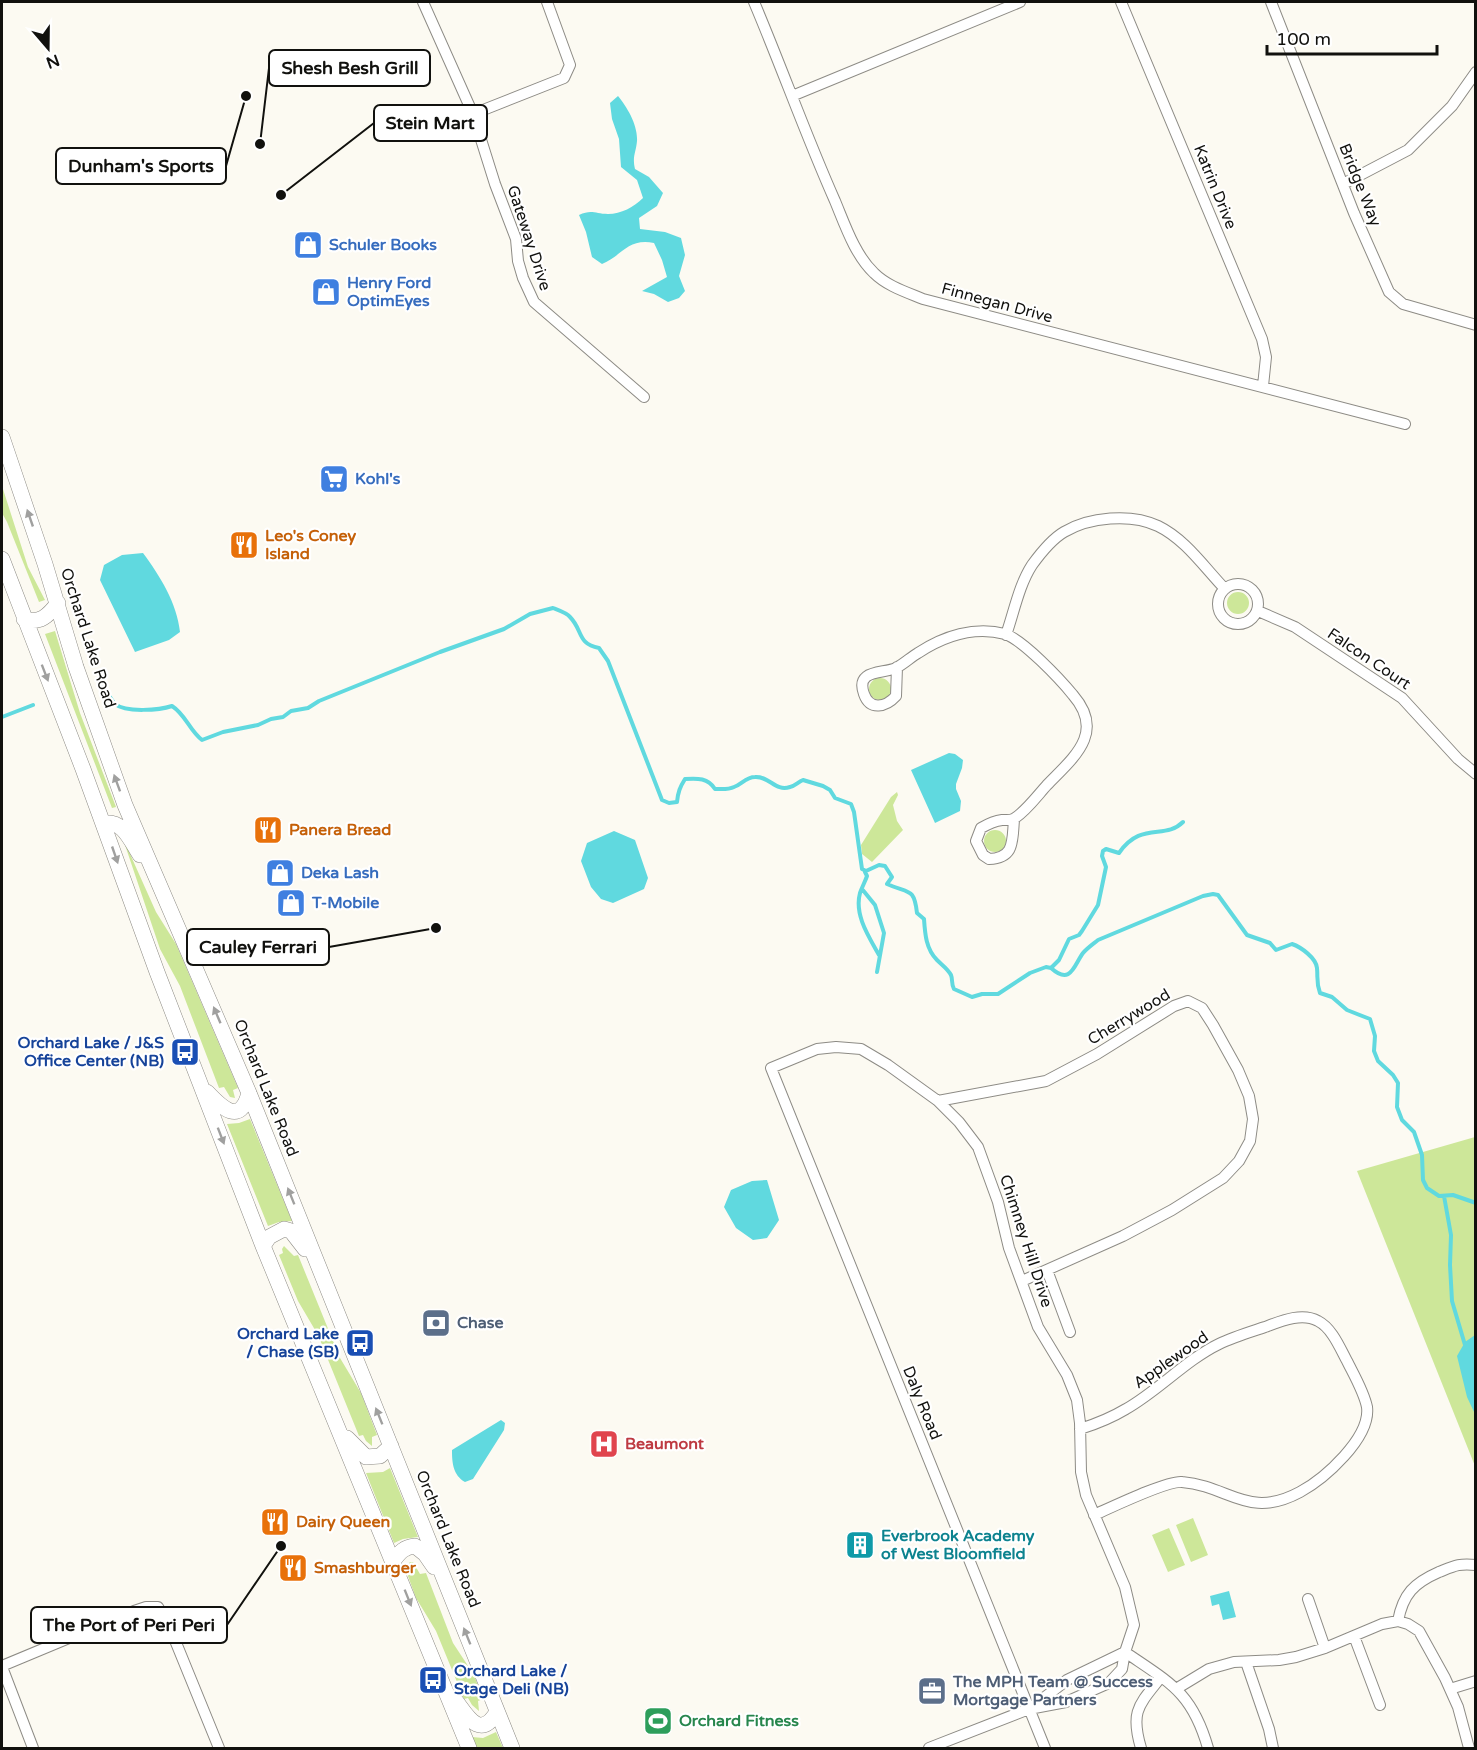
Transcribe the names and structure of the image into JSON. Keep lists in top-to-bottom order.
{
  "streets": {
    "main road": ["Orchard Lake Road"],
    "street": [
      "Bridge Way",
      "Katrin Drive",
      "Gateway Drive",
      "Finnegan Drive",
      "Falcon Court",
      "Cherrywood",
      "Chimney Hill Drive",
      "Applewood",
      "Daly Road"
    ]
  },
  "crossings": [
    ["Katrin Drive", "Finnegan Drive"],
    ["Cherrywood", "Chimney Hill Drive"],
    ["Chimney Hill Drive", "Applewood"],
    ["Chimney Hill Drive", "Daly Road"]
  ],
  "places": {
    "other": [
      "Dunham's Sports",
      "Shesh Besh Grill",
      "Stein Mart",
      "Cauley Ferrari",
      "The Port of Peri Peri"
    ],
    "shop": [
      "Schuler Books",
      "Henry Ford OptimEyes",
      "Deka Lash",
      "T-Mobile"
    ],
    "supermarket": ["Kohl's"],
    "restaurant": [
      "Leo's Coney Island",
      "Panera Bread",
      "Dairy Queen",
      "Smashburger"
    ],
    "bus stop": ["Orchard Lake / J&S Office Center (NB)", "Orchard Lake / Chase (SB)", "Orchard Lake / Stage Deli (NB)"],
    "bank": ["Chase"],
    "hospital": ["Beaumont"],
    "building": ["Everbrook Academy of West Bloomfield"],
    "office": ["The MPH Team @ Success Mortgage Partners"],
    "sports": ["Orchard Fitness"]
  },
  "scale_bar": "100 m",
  "north": "bottom"
}
